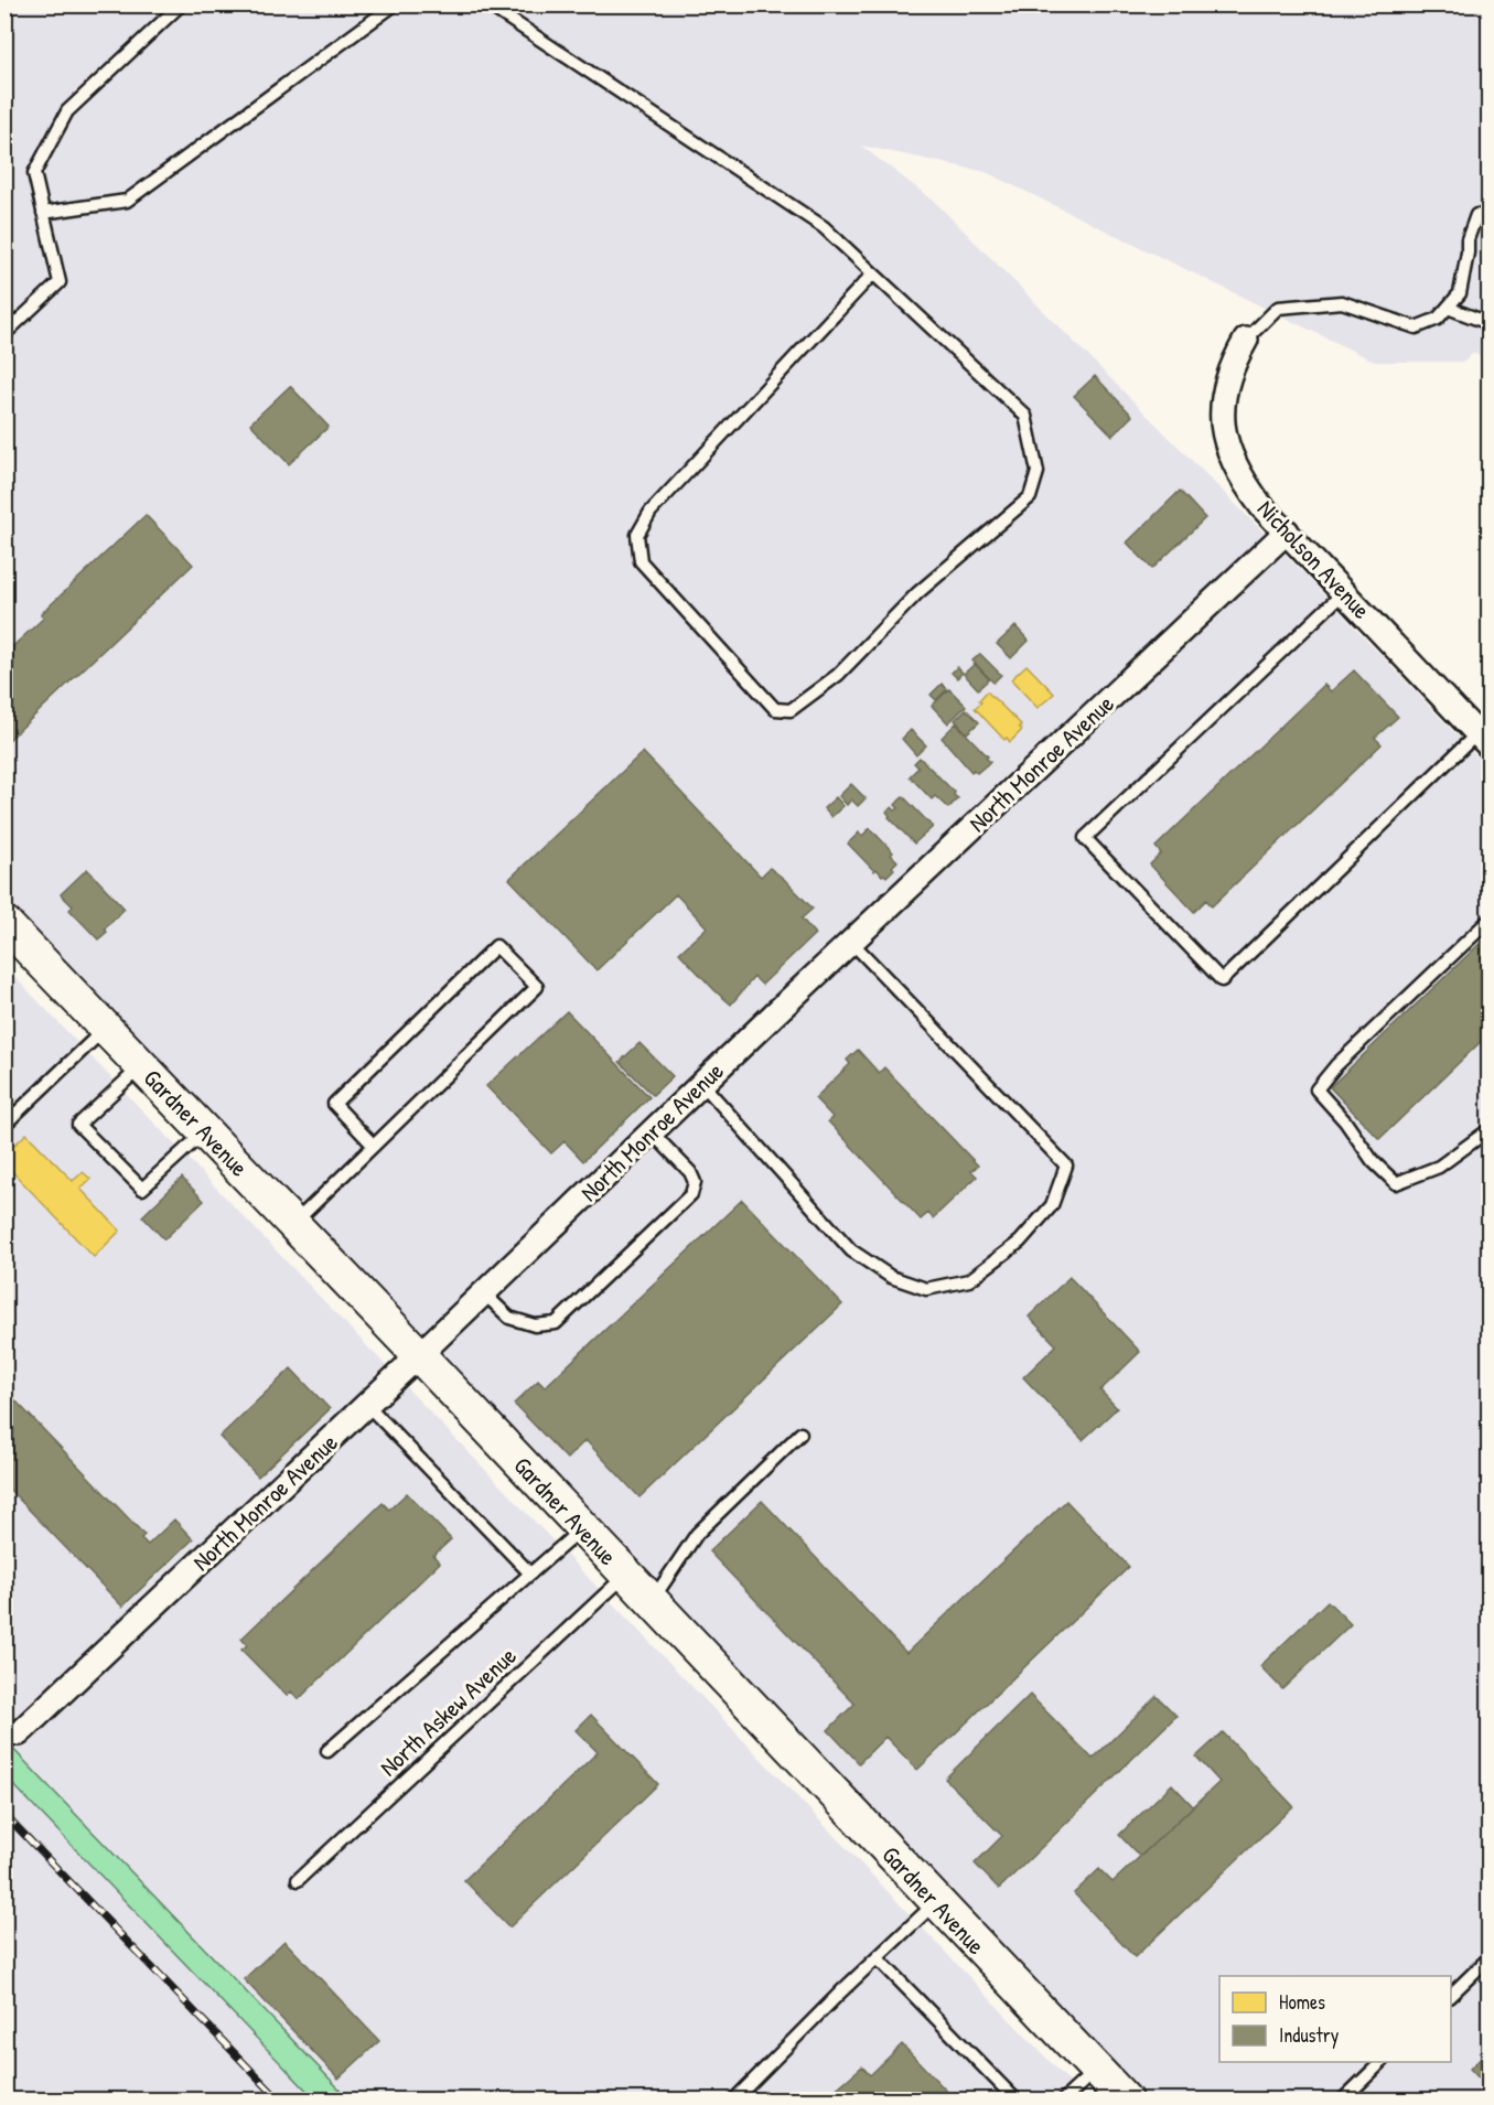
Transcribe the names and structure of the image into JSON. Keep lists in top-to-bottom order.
{
  "streets": {
    "street": ["Nicholson Avenue", "North Monroe Avenue", "Gardner Avenue"],
    "lane": ["North Askew Avenue"]
  },
  "crossings": [
    ["Nicholson Avenue", "North Monroe Avenue"],
    ["North Monroe Avenue", "Gardner Avenue"],
    ["Gardner Avenue", "North Askew Avenue"]
  ],
  "legend": ["Homes", "Industry"]
}
